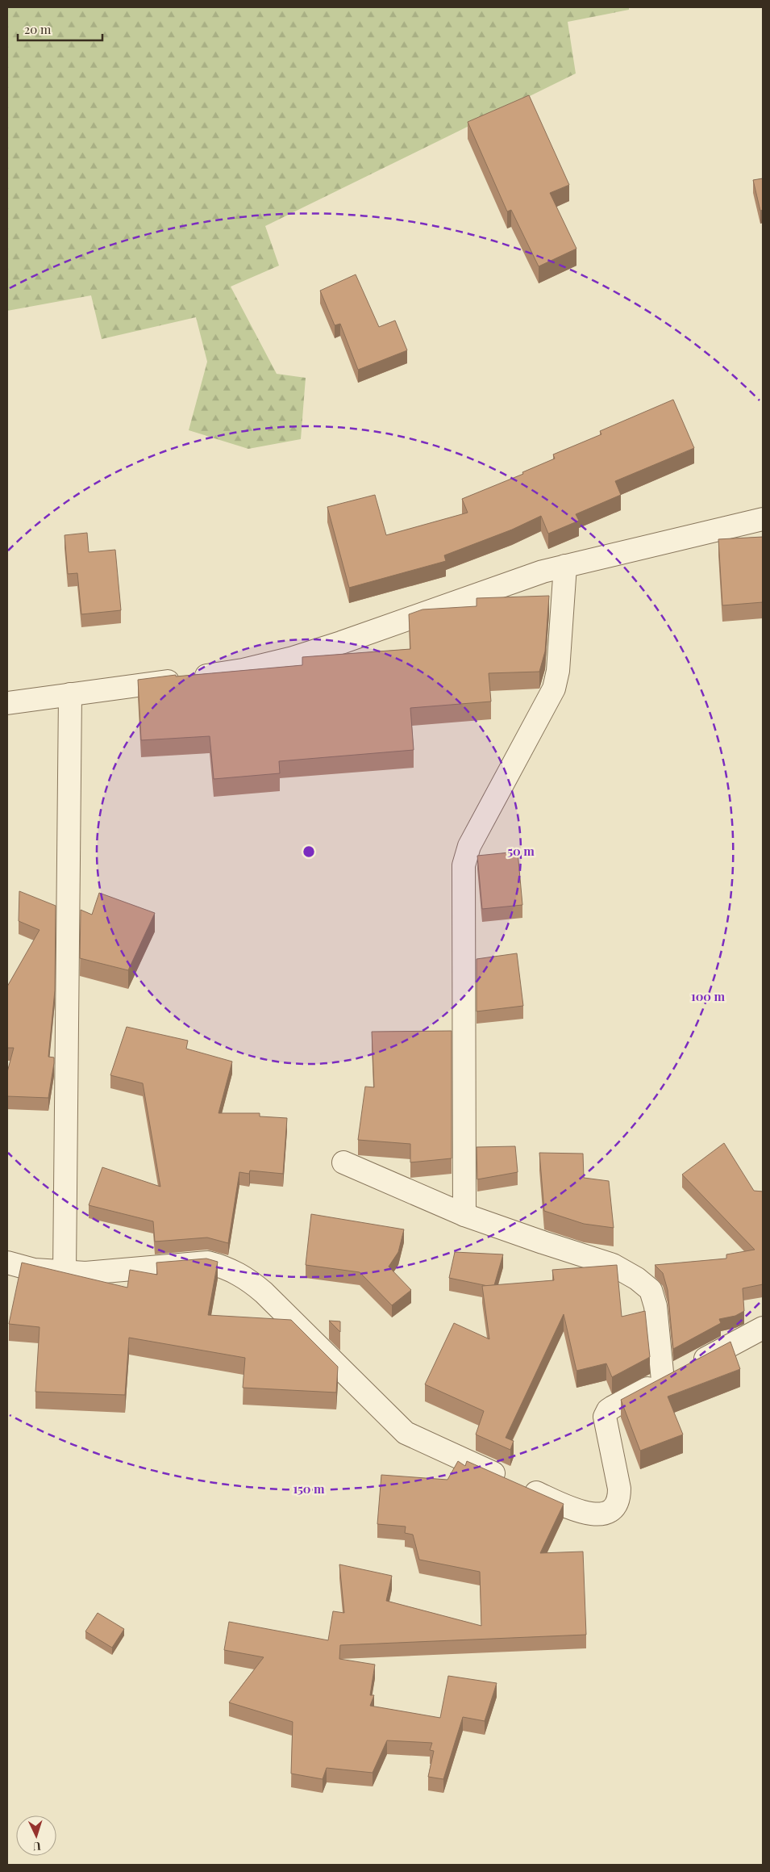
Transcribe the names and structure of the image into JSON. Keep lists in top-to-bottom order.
{
  "scale_bar": "20 m",
  "north": "bottom",
  "rings": ["50 m", "100 m", "150 m"]
}
